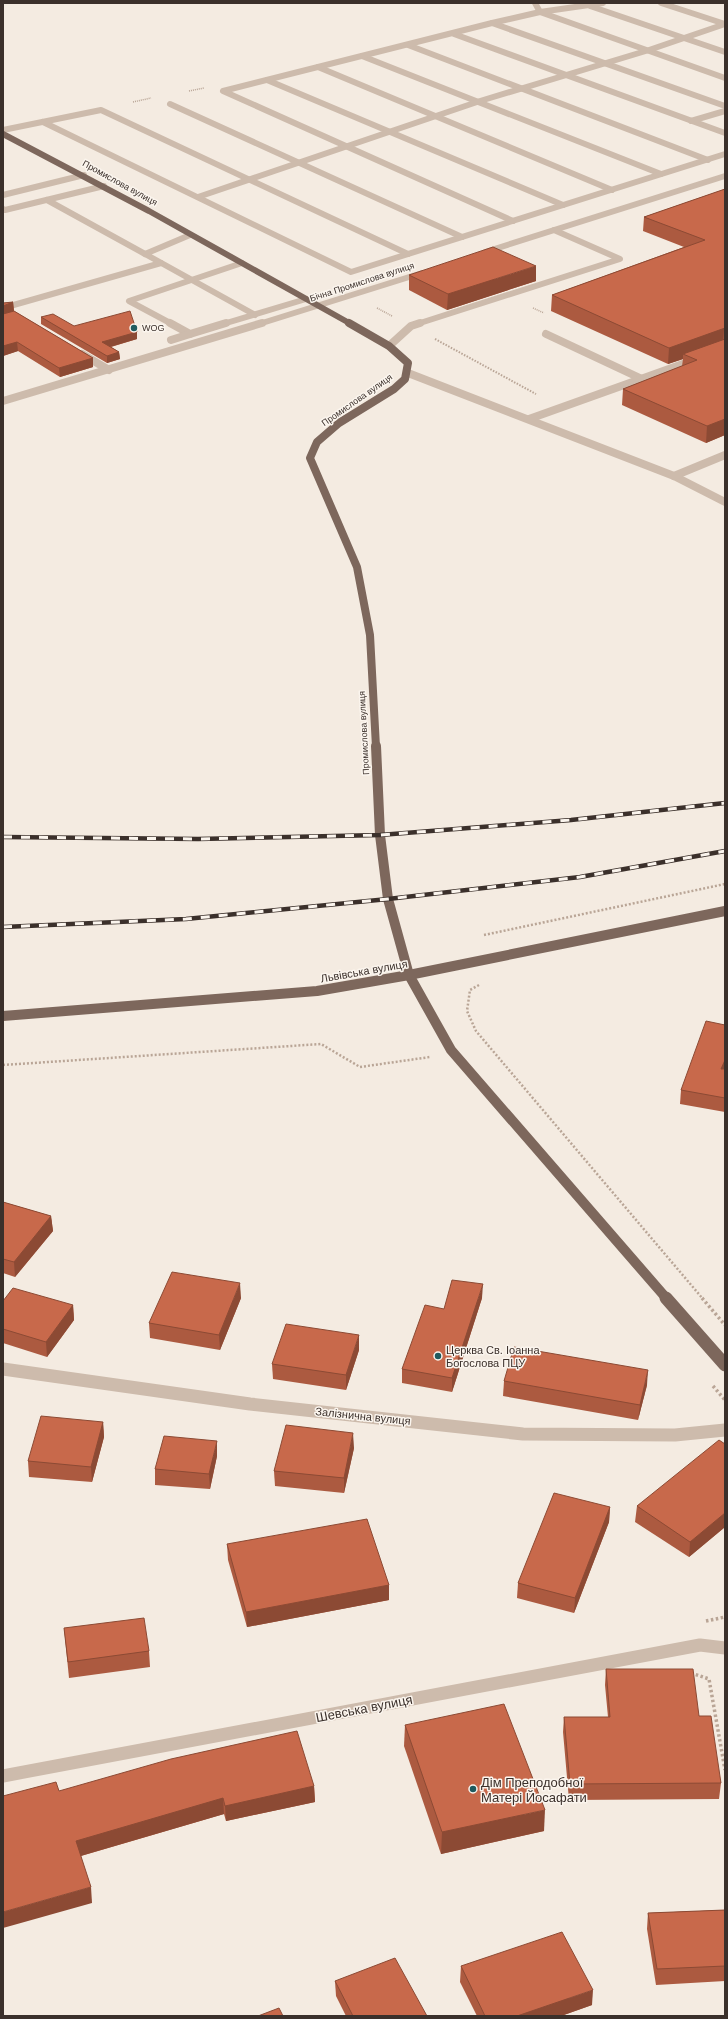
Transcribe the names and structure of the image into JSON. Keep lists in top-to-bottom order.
{
  "streets": {
    "main road": ["Промислова вулиця", "Львівська вулиця"],
    "street": ["Бічна Промислова вулиця", "Залізнична вулиця", "Шевська вулиця"]
  },
  "crossings": [
    ["Промислова вулиця", "Бічна Промислова вулиця"],
    ["Промислова вулиця", "Львівська вулиця"]
  ],
  "places": ["WOG", "Церква Св. Іоанна Богослова ПЦУ", "Дім Преподобної Матері Йосафати"]
}
